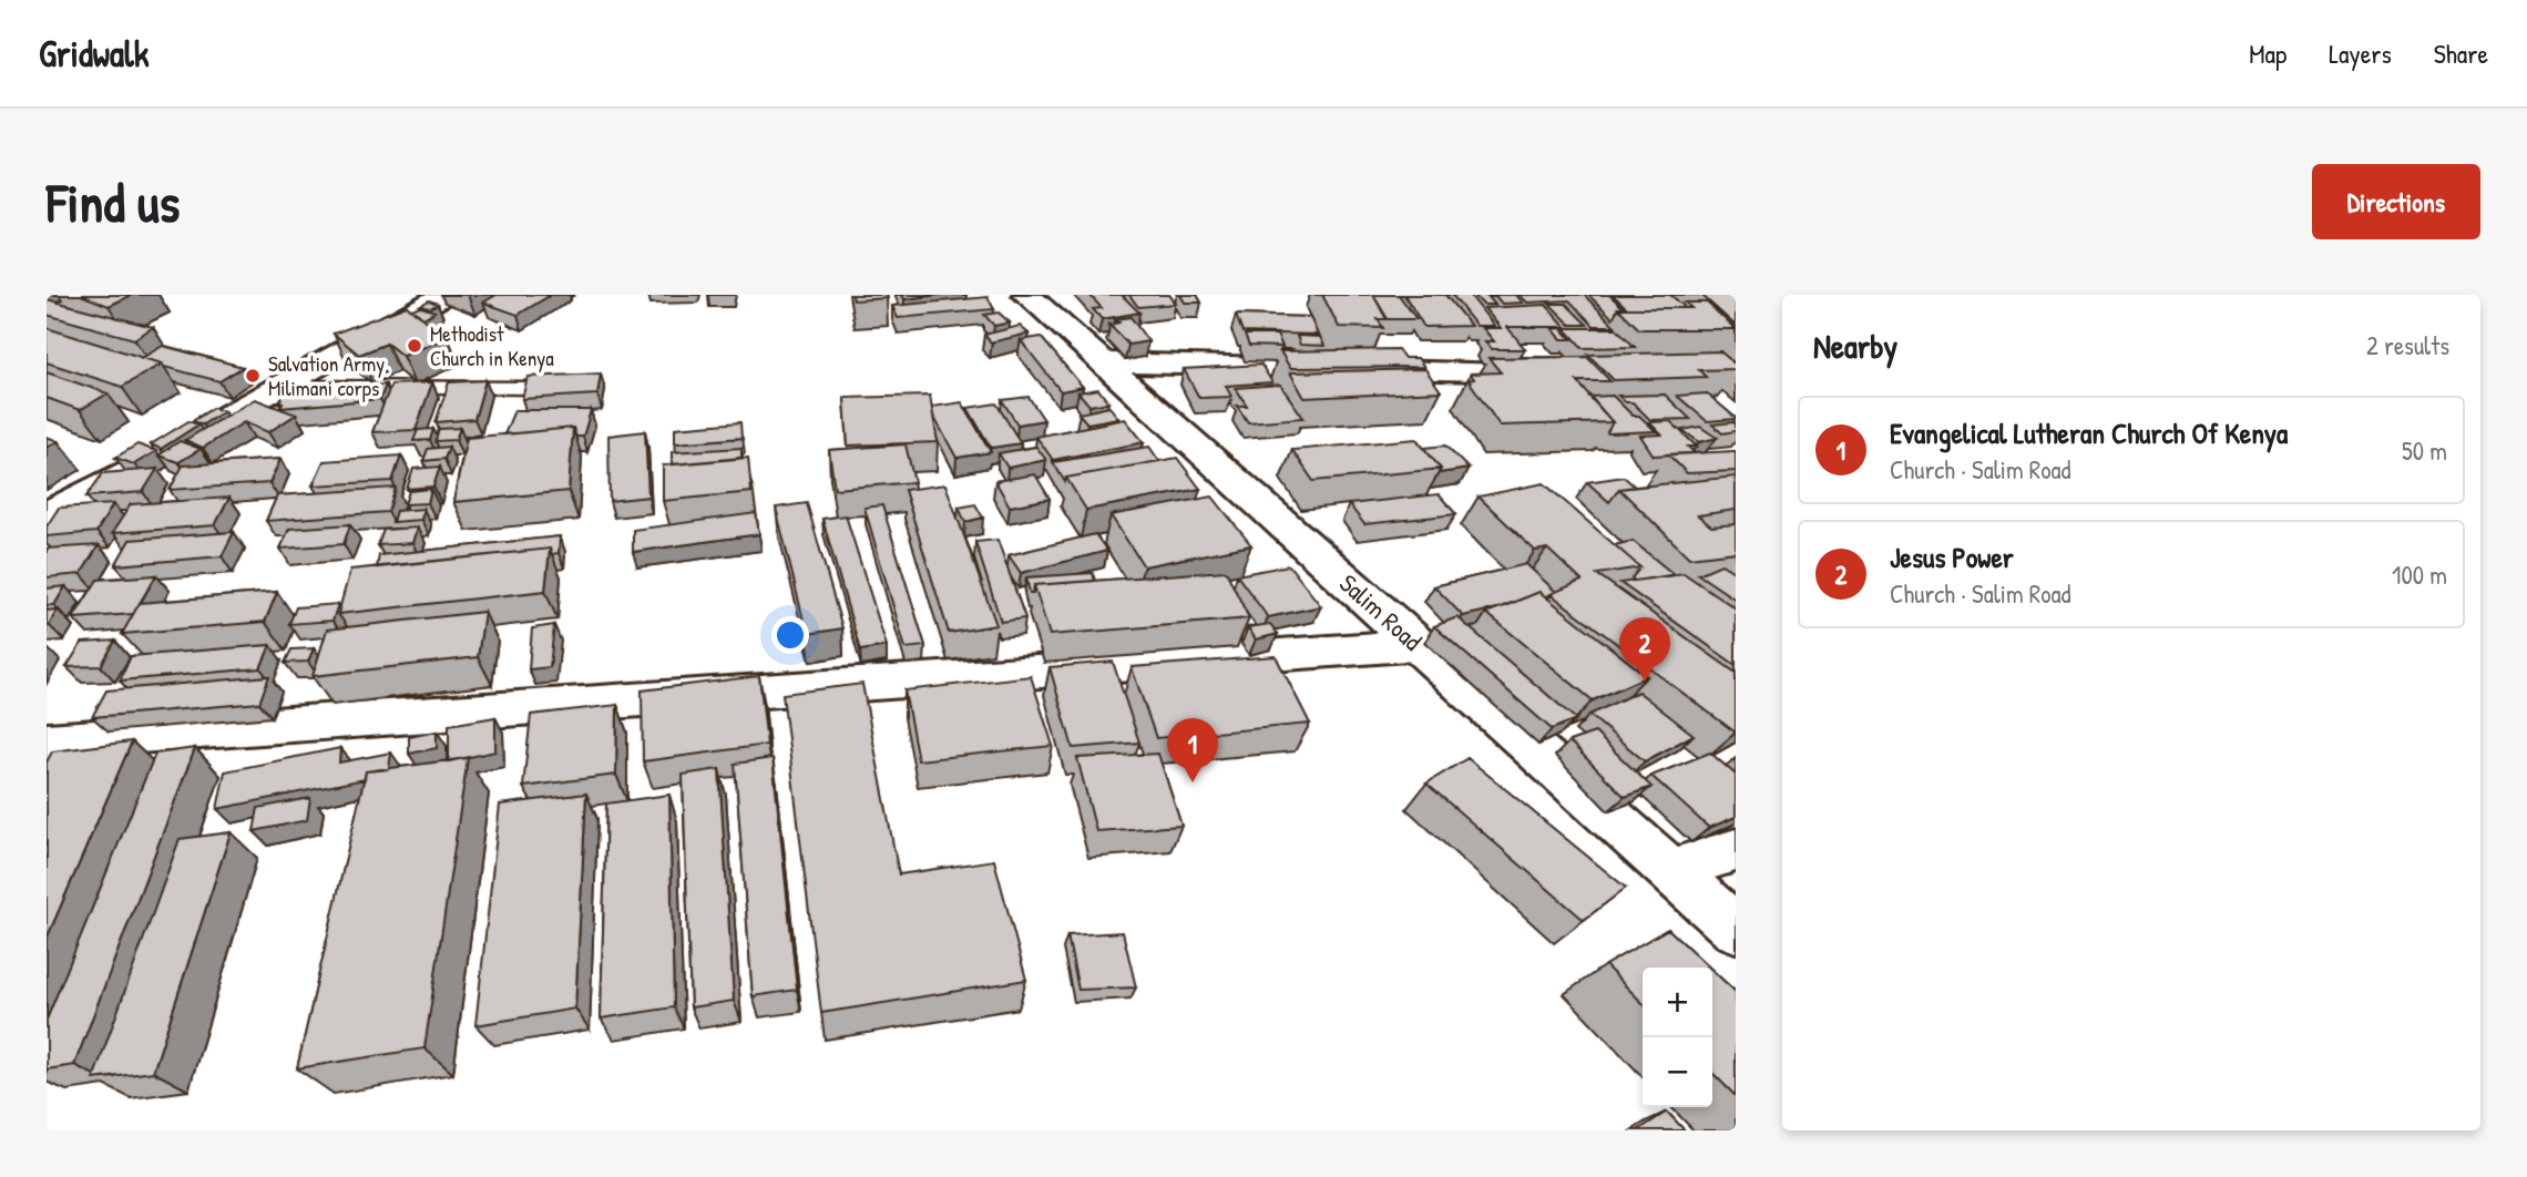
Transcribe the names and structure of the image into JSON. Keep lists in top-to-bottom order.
{
  "streets": {
    "street": ["Salim Road"]
  },
  "places": ["Methodist Church in Kenya", "Salvation Army, Milimani corps"],
  "page": {
    "header": "Gridwalk",
    "nav": ["Map", "Layers", "Share"],
    "buttons": "Directions",
    "title": "Find us",
    "heading": ["Nearby", "2 results"],
    "list": [
      {
        "mark": "1",
        "name": "Evangelical Lutheran Church Of Kenya",
        "note": "Church · Salim Road",
        "value": "50 m"
      },
      {
        "mark": "2",
        "name": "Jesus Power",
        "note": "Church · Salim Road",
        "value": "100 m"
      }
    ],
    "pins": ["2", "1"],
    "map_buttons": ["+", "−"]
  }
}
